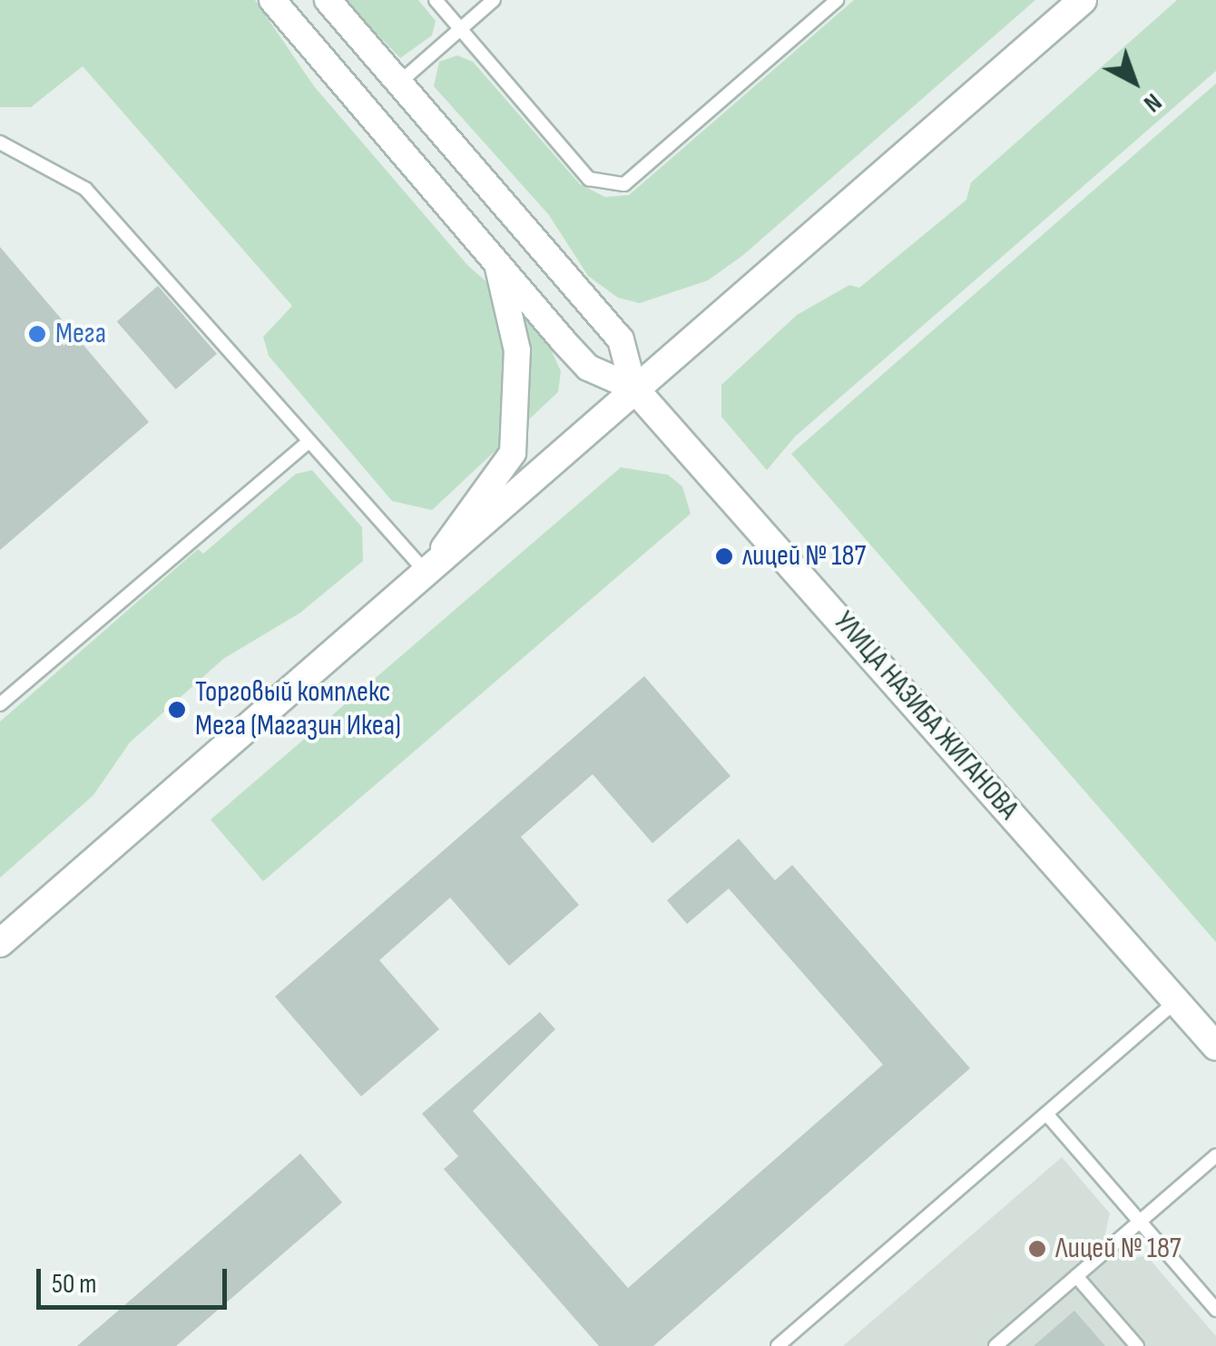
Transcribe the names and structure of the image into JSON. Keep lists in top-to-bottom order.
{
  "streets": {
    "main road": ["УЛИЦА НАЗИБА ЖИГАНОВА"]
  },
  "places": [
    "Мега",
    "лицей № 187",
    "Торговый комплекс Мега (Магазин Икеа)",
    "Лицей № 187"
  ],
  "scale_bar": "50 m",
  "north": "bottom right"
}
